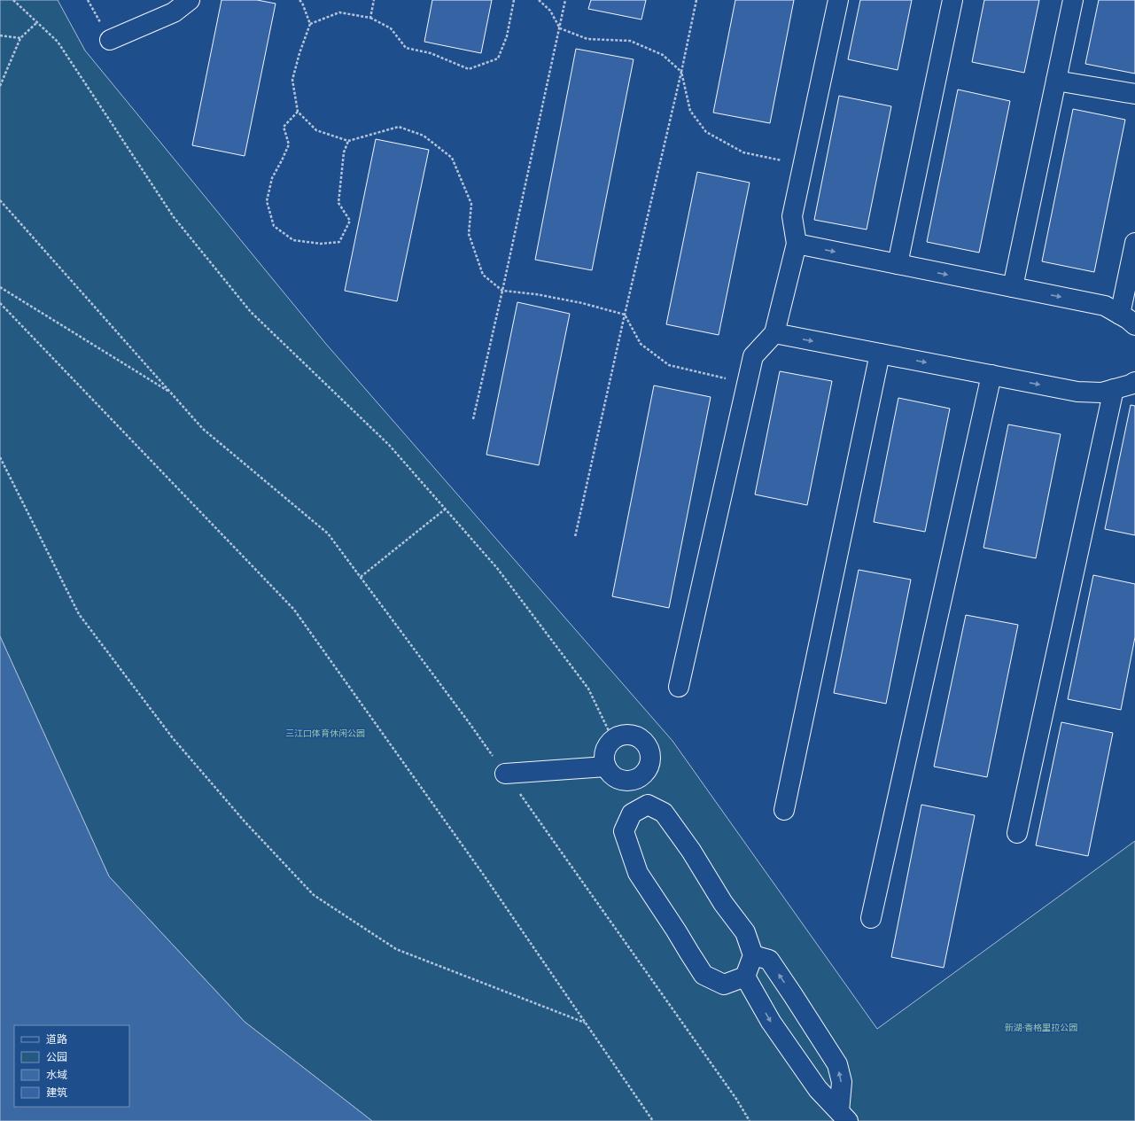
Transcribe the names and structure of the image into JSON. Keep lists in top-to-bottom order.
{
  "parks": ["三江口体育休闲公园", "新湖·香格里拉公园"],
  "legend": [
    "道路",
    "公园",
    "水域",
    "建筑"
  ]
}
